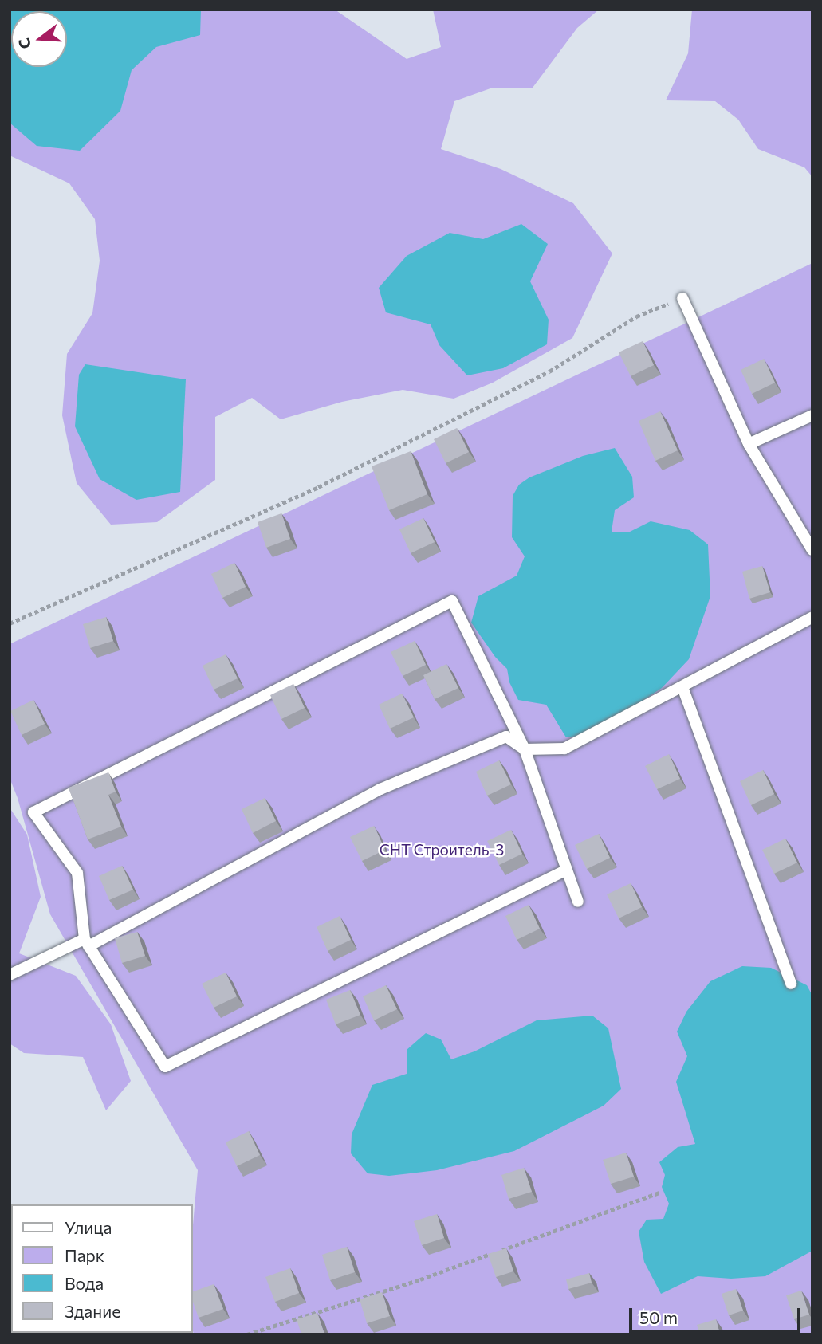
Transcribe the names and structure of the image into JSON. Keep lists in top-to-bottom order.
{
  "parks": ["СНТ Строитель-3"],
  "legend": [
    "Улица",
    "Парк",
    "Вода",
    "Здание"
  ],
  "scale_bar": "50 m",
  "north": "left"
}
